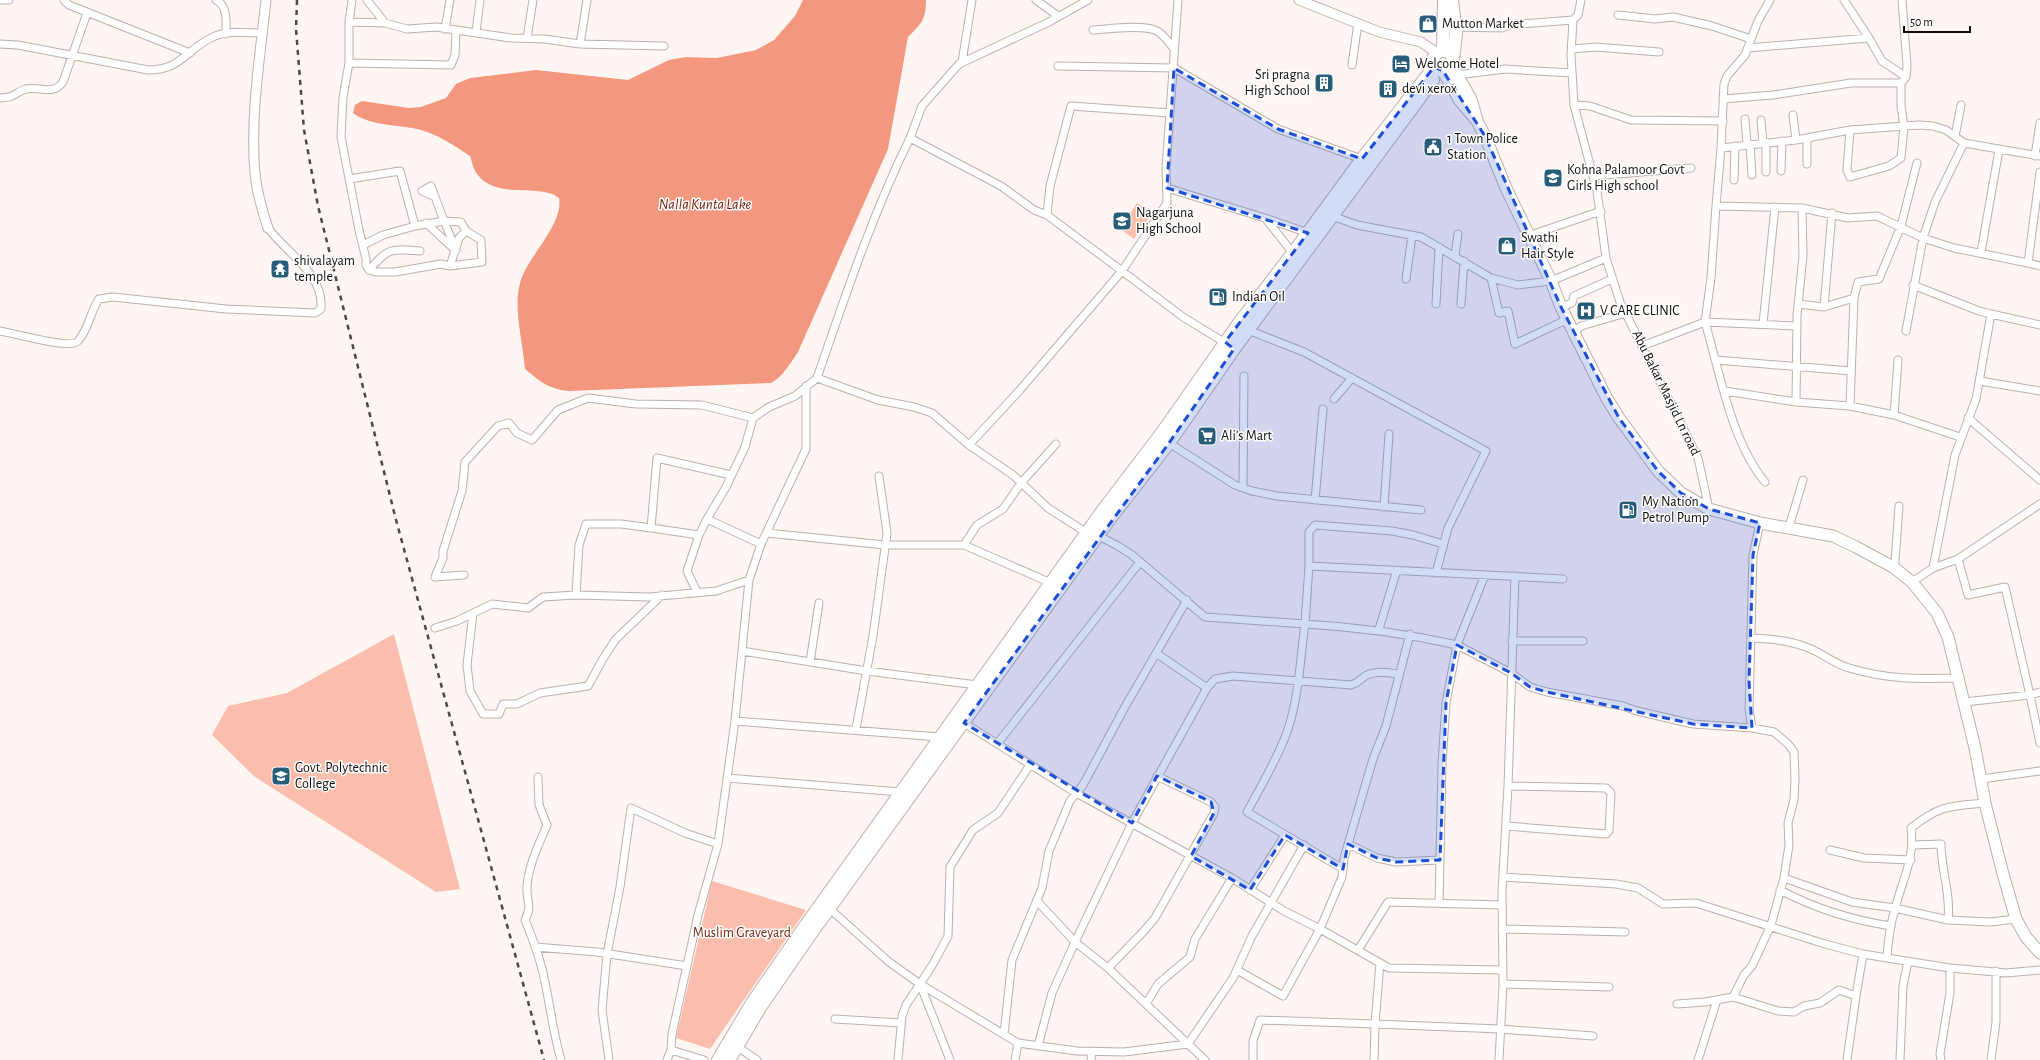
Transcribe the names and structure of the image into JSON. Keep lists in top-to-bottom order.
{
  "streets": {
    "street": ["Abu Bakar Masjid Ln road"]
  },
  "water": ["Nalla Kunta Lake"],
  "parks": ["Muslim Graveyard"],
  "places": {
    "shop": ["Mutton Market", "Swathi Hair Style"],
    "hotel": ["Welcome Hotel"],
    "building": ["Sri pragna High School", "devi xerox"],
    "public building": ["1 Town Police Station"],
    "school or university": ["Kohna Palamoor Govt Girls High school", "Nagarjuna High School", "Govt. Polytechnic College"],
    "temple": ["shivalayam temple"],
    "fuel station": ["Indian Oil", "My Nation Petrol Pump"],
    "hospital": ["V CARE CLINIC"],
    "supermarket": ["Ali’s Mart"]
  },
  "scale_bar": "50 m"
}
